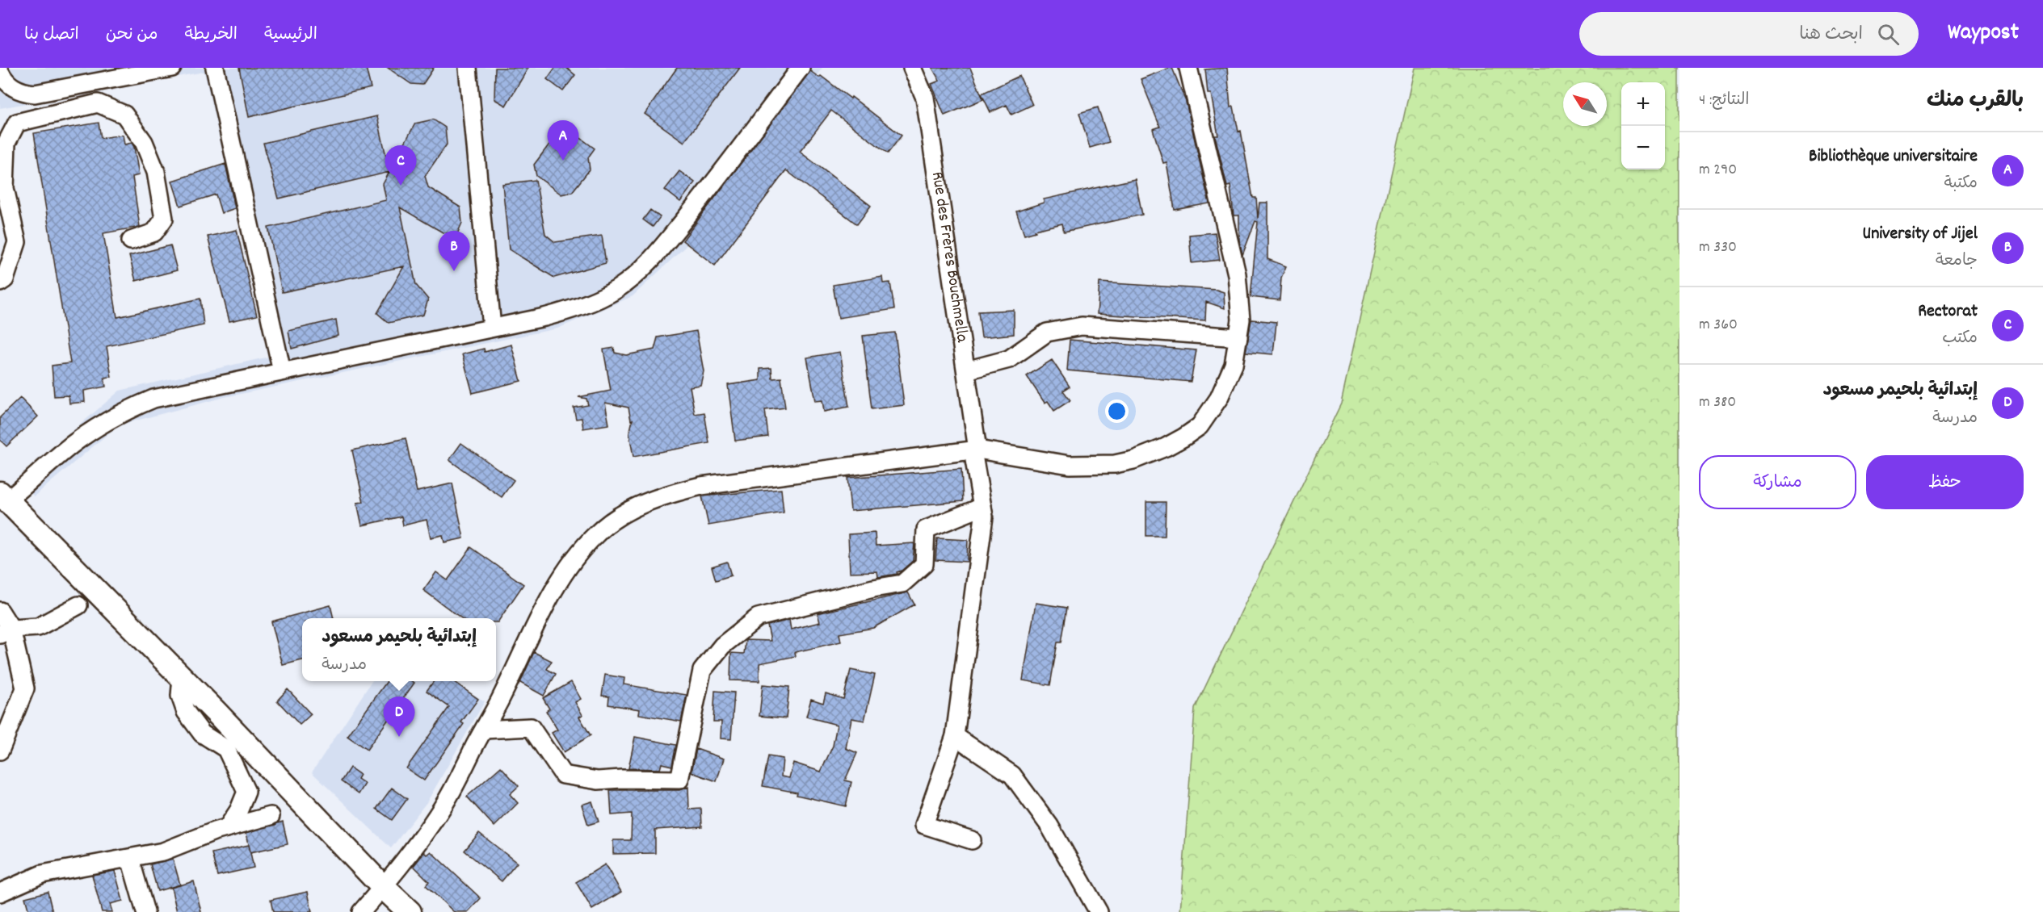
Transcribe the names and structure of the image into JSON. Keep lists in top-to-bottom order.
{
  "streets": {
    "street": ["Rue des Frères Bouchmella"]
  },
  "north": "top left",
  "page": {
    "header": "Waypost",
    "search": "ابحث هنا",
    "nav": [
      "الرئيسية",
      "الخريطة",
      "من نحن",
      "اتصل بنا"
    ],
    "heading": ["بالقرب منك", "النتائج: 4"],
    "map_buttons": ["+", "−"],
    "pins": [
      "A",
      "C",
      "B",
      "D"
    ],
    "list": [
      {
        "mark": "A",
        "name": "Bibliothèque universitaire",
        "note": "مكتبة",
        "value": "290 m"
      },
      {
        "mark": "B",
        "name": "University of Jijel",
        "note": "جامعة",
        "value": "330 m"
      },
      {
        "mark": "C",
        "name": "Rectorat",
        "note": "مكتب",
        "value": "360 m"
      },
      {
        "mark": "D",
        "name": "إبتدائية بلحيمر مسعود",
        "note": "مدرسة",
        "value": "380 m"
      }
    ],
    "buttons": ["حفظ", "مشاركة"],
    "popup": ["إبتدائية بلحيمر مسعود", "مدرسة"]
  }
}
